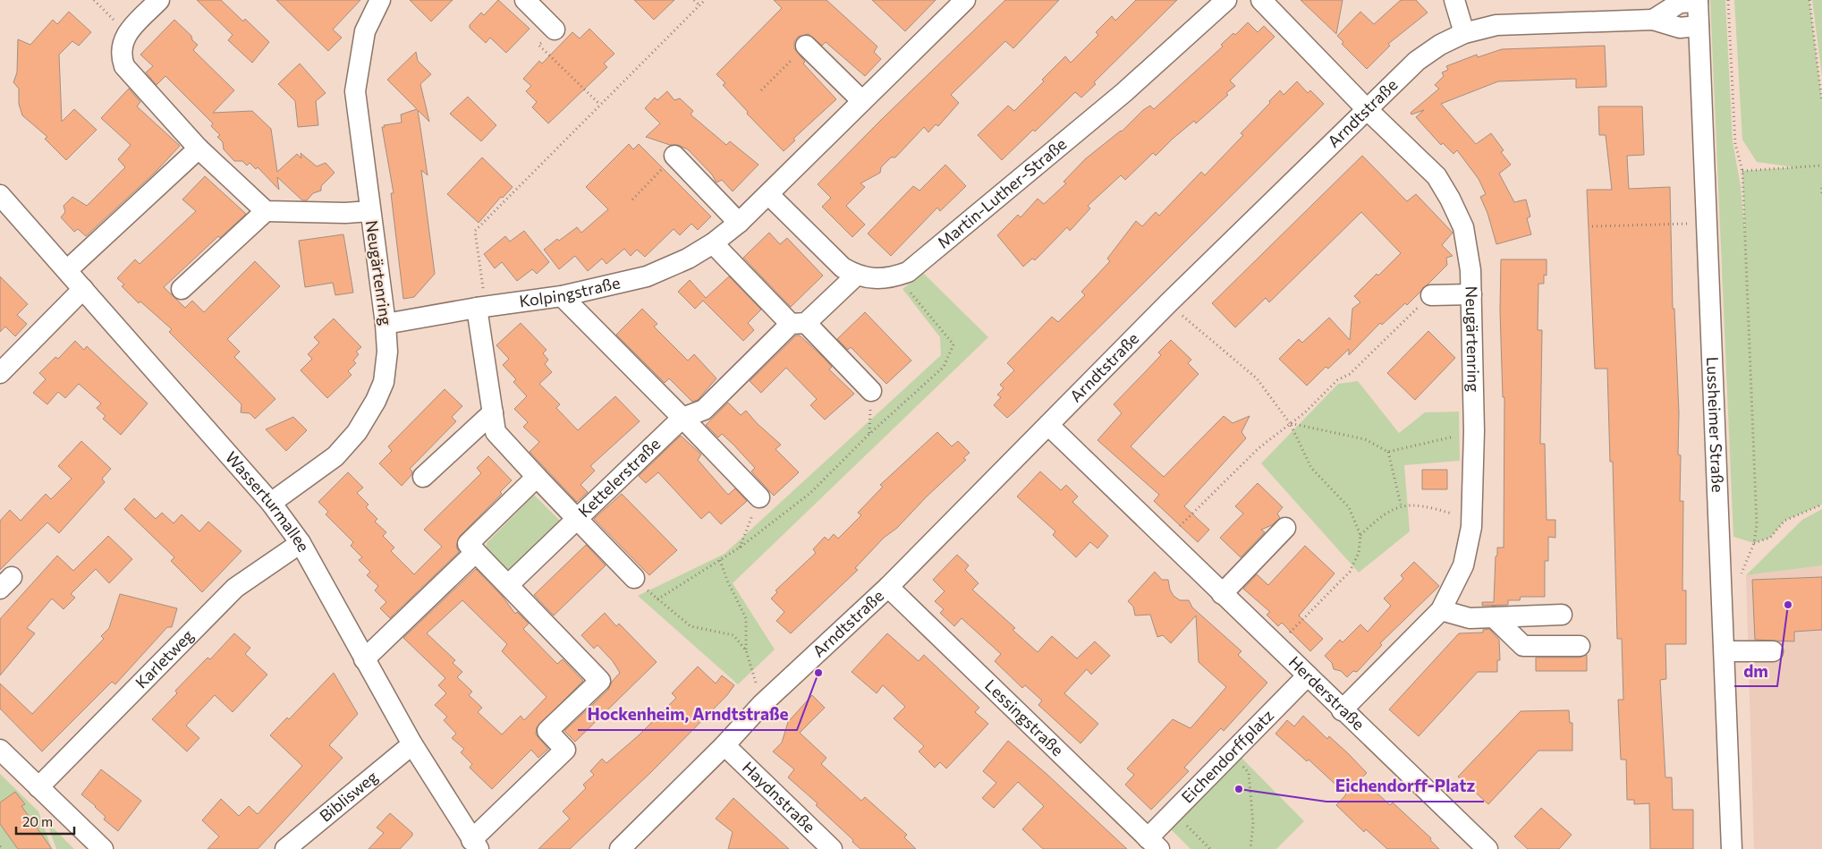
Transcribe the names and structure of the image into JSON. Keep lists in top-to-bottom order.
{
  "streets": {
    "street": [
      "Arndtstraße",
      "Martin-Luther-Straße",
      "Neugärtenring",
      "Kolpingstraße",
      "Lussheimer Straße",
      "Kettelerstraße",
      "Wasserturmallee",
      "Karletweg",
      "Herderstraße",
      "Lessingstraße",
      "Eichendorffplatz",
      "Biblisweg",
      "Haydnstraße"
    ]
  },
  "crossings": [
    ["Arndtstraße", "Neugärtenring"],
    ["Arndtstraße", "Lussheimer Straße"],
    ["Arndtstraße", "Herderstraße"],
    ["Arndtstraße", "Lessingstraße"],
    ["Arndtstraße", "Haydnstraße"],
    ["Martin-Luther-Straße", "Kolpingstraße"],
    ["Martin-Luther-Straße", "Kettelerstraße"],
    ["Neugärtenring", "Kolpingstraße"],
    ["Neugärtenring", "Wasserturmallee"],
    ["Neugärtenring", "Herderstraße"],
    ["Wasserturmallee", "Karletweg"],
    ["Wasserturmallee", "Biblisweg"],
    ["Herderstraße", "Eichendorffplatz"],
    ["Lessingstraße", "Eichendorffplatz"]
  ],
  "places": ["dm", "Hockenheim, Arndtstraße", "Eichendorff-Platz"],
  "scale_bar": "20 m"
}
